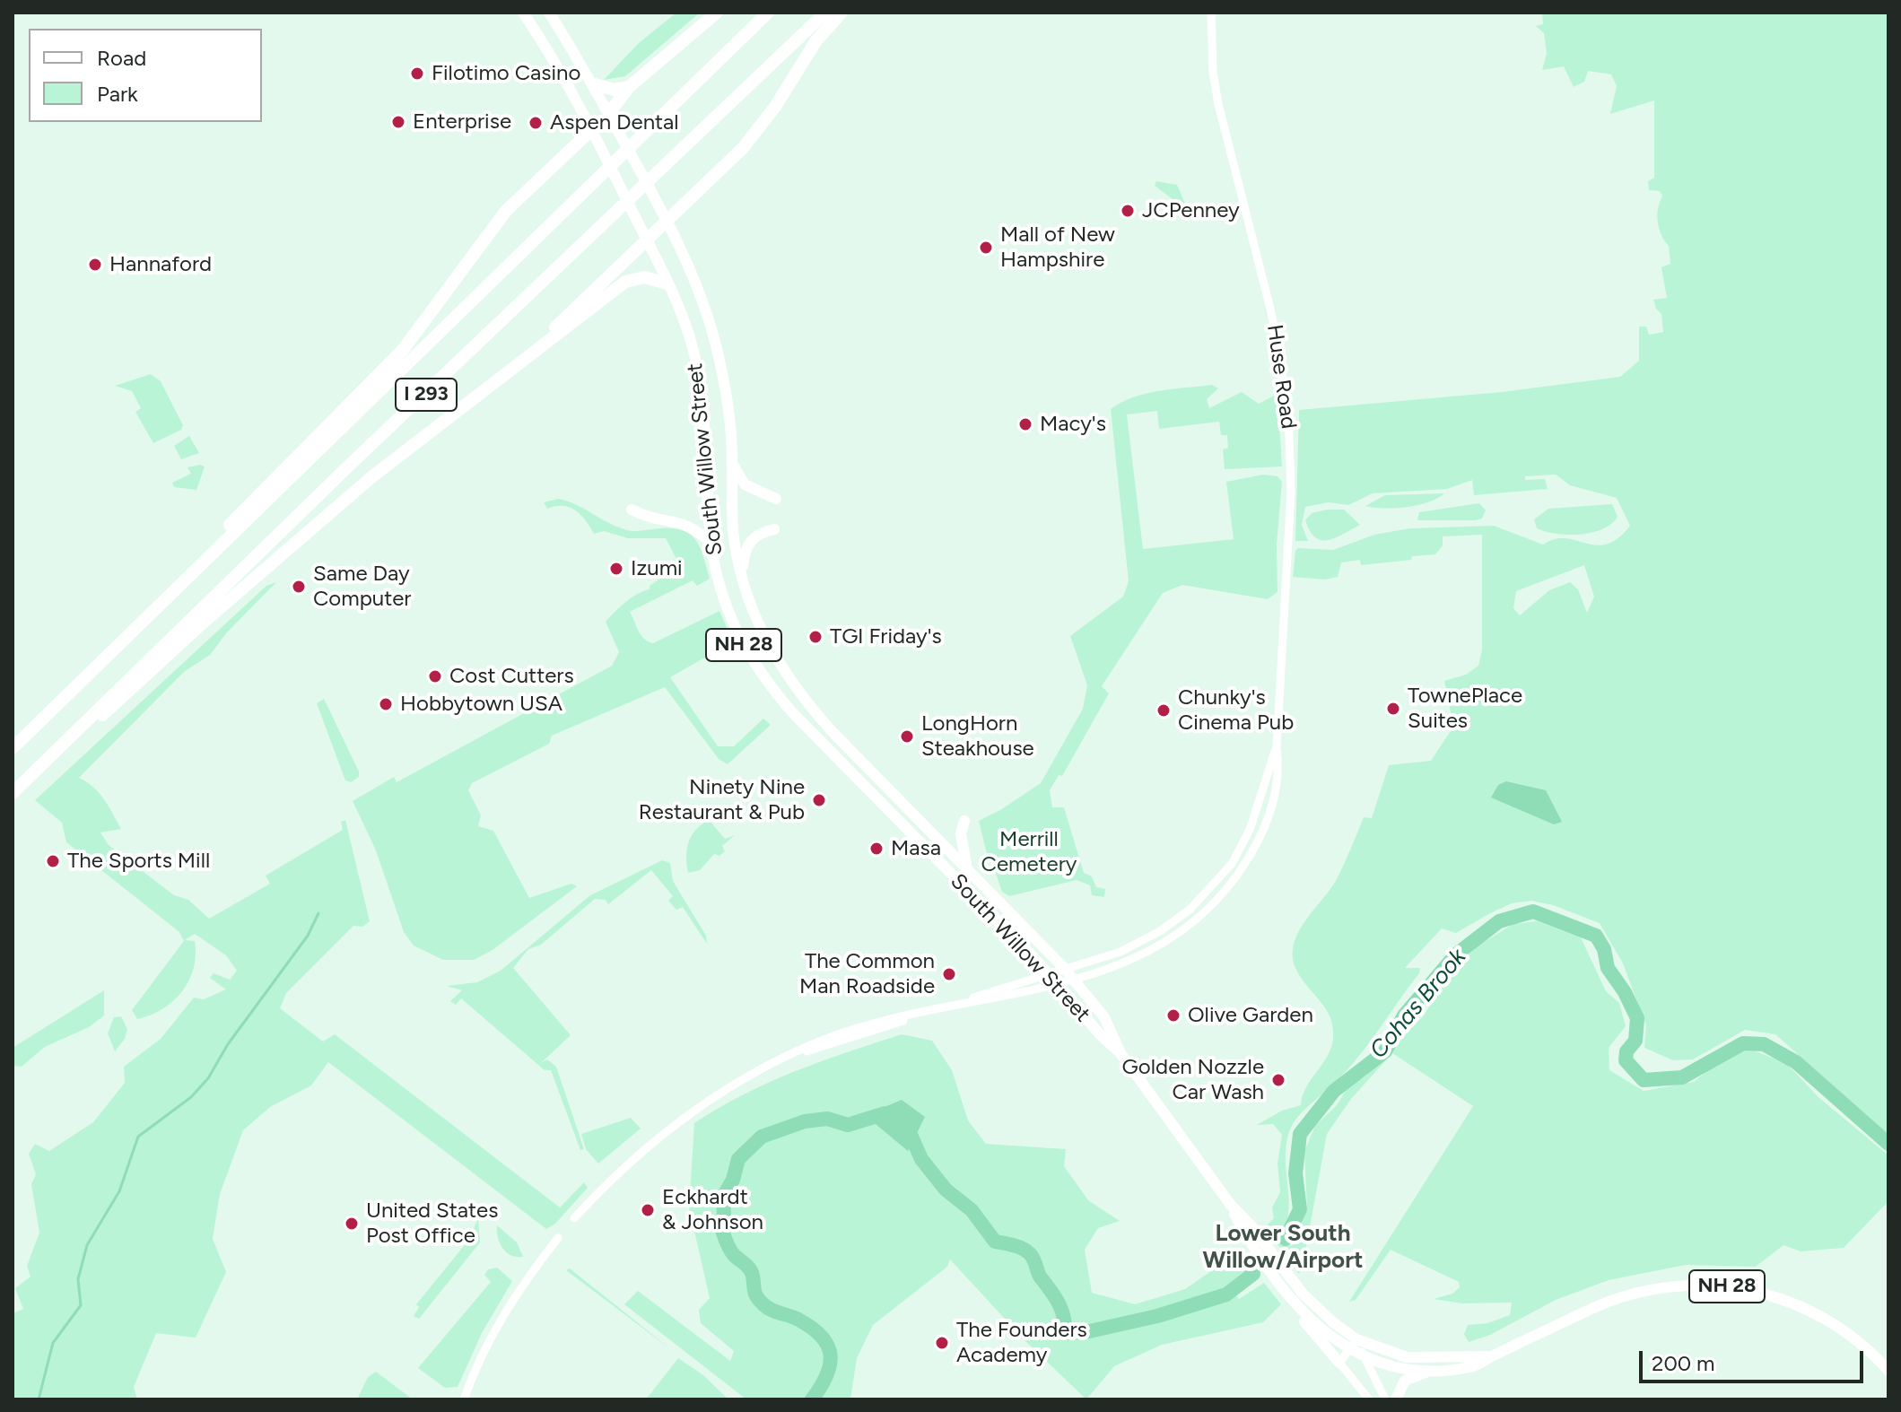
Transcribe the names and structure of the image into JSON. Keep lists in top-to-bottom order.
{
  "streets": {
    "highway": ["I 293"],
    "main road": ["South Willow Street", "NH 28"],
    "street": ["Huse Road"]
  },
  "crossings": [
    ["Huse Road", "South Willow Street"]
  ],
  "districts": ["Lower South Willow/Airport"],
  "water": ["Cohas Brook"],
  "parks": ["Merrill Cemetery"],
  "places": [
    "Filotimo Casino",
    "Enterprise",
    "Aspen Dental",
    "JCPenney",
    "Mall of New Hampshire",
    "Hannaford",
    "Macy's",
    "Izumi",
    "Same Day Computer",
    "TGI Friday's",
    "Cost Cutters",
    "Hobbytown USA",
    "TownePlace Suites",
    "Chunky's Cinema Pub",
    "LongHorn Steakhouse",
    "Ninety Nine Restaurant & Pub",
    "Masa",
    "The Sports Mill",
    "The Common Man Roadside",
    "Olive Garden",
    "Golden Nozzle Car Wash",
    "Eckhardt & Johnson",
    "United States Post Office",
    "The Founders Academy"
  ],
  "legend": ["Road", "Park"],
  "scale_bar": "200 m"
}
